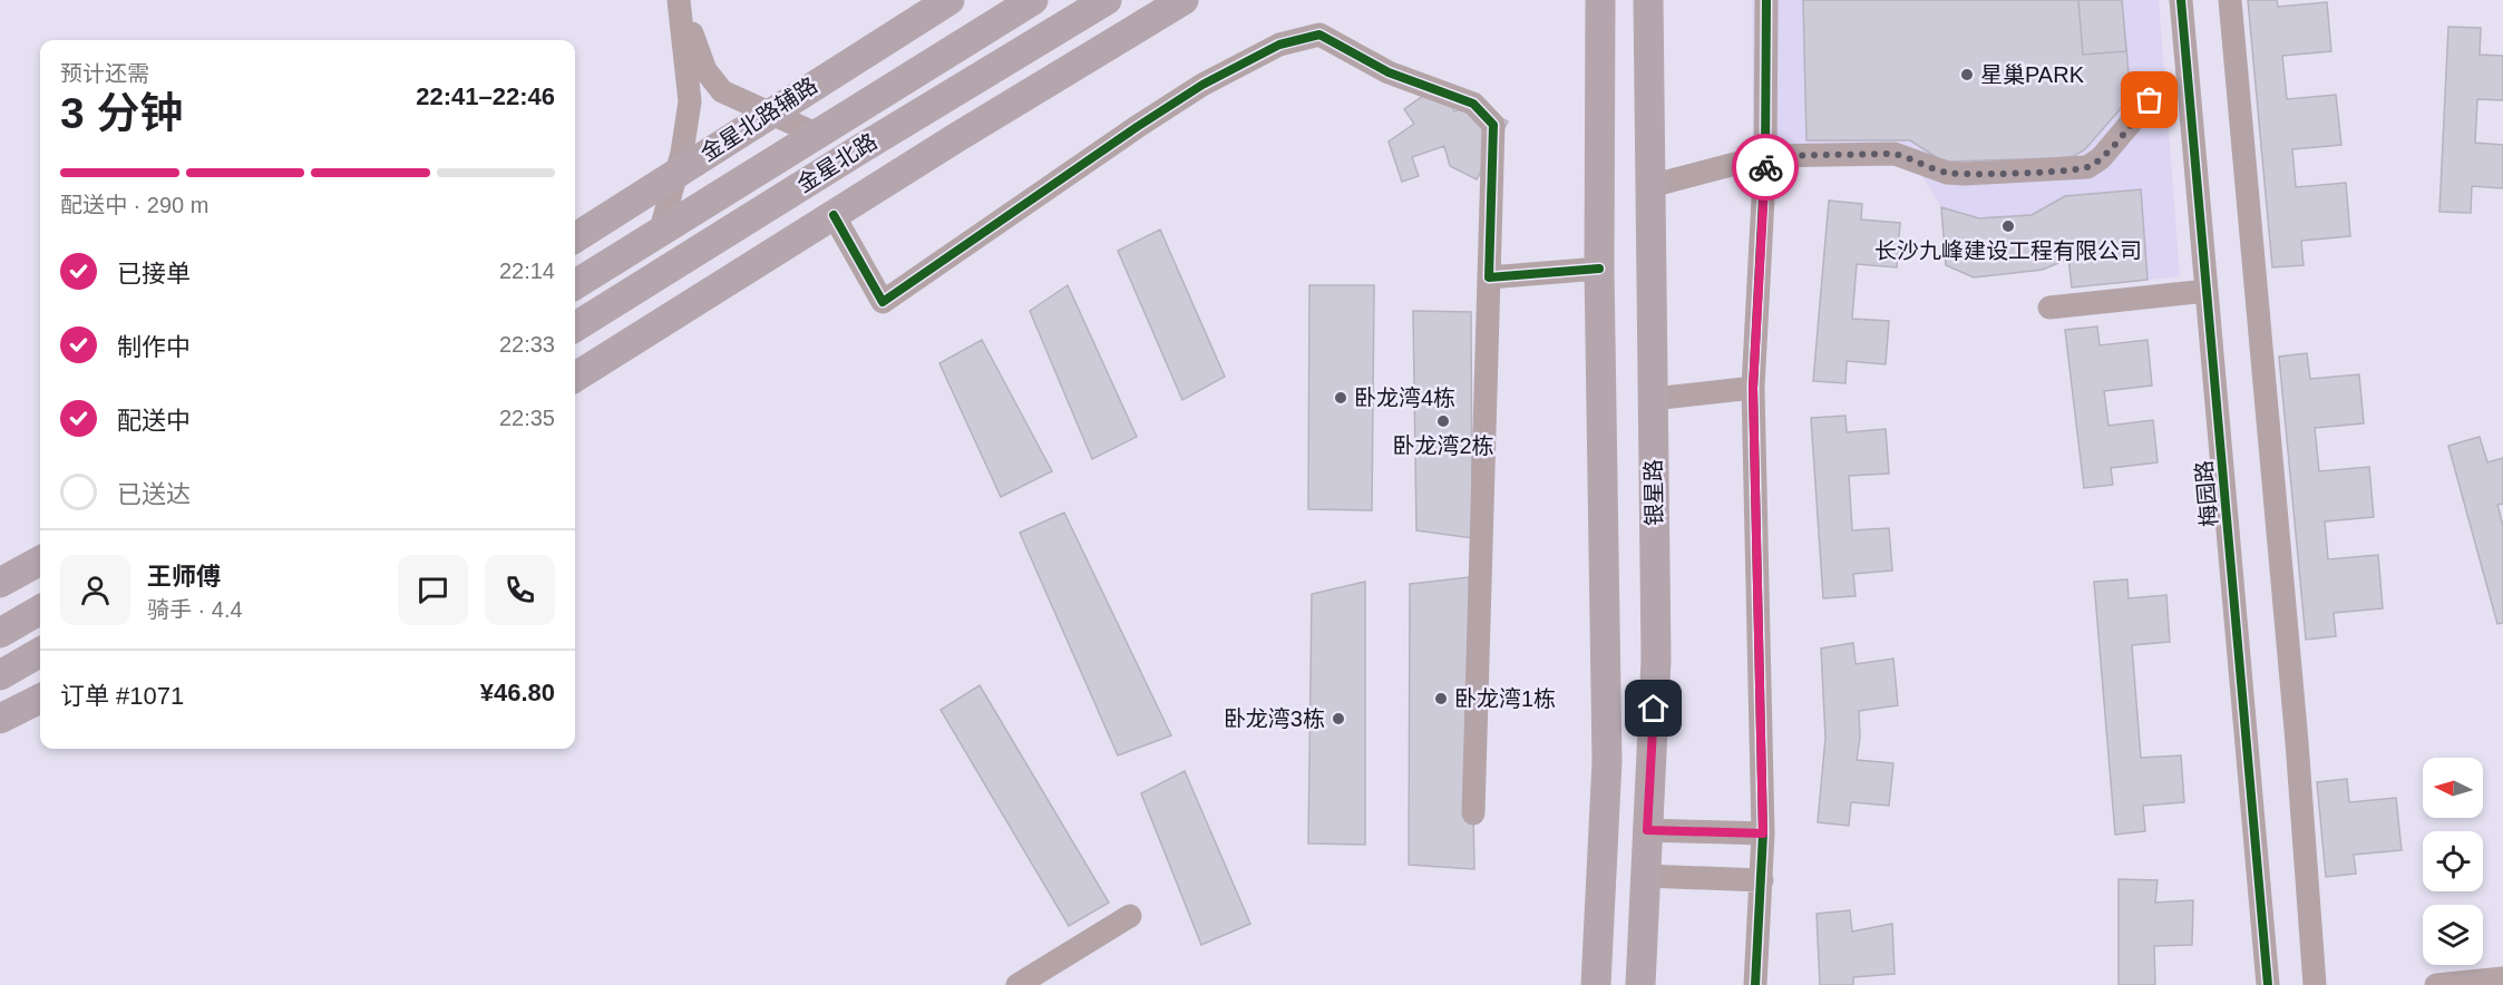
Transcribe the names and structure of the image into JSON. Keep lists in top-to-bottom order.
{
  "streets": {
    "main road": ["金星北路辅路", "金星北路", "银星路"],
    "street": ["梅园路"]
  },
  "places": [
    "星巢PARK",
    "长沙九峰建设工程有限公司",
    "卧龙湾4栋",
    "卧龙湾2栋",
    "卧龙湾1栋",
    "卧龙湾3栋"
  ],
  "north": "left",
  "page": {
    "heading": ["3 分钟", "预计还需", "22:41–22:46"],
    "panel": [
      "王师傅",
      "骑手 · 4.4",
      "订单 #1071",
      "¥46.80"
    ],
    "bar": "配送中 · 290 m",
    "list": [
      ["已接单", "22:14"],
      ["制作中", "22:33"],
      ["配送中", "22:35"],
      "已送达"
    ]
  }
}
